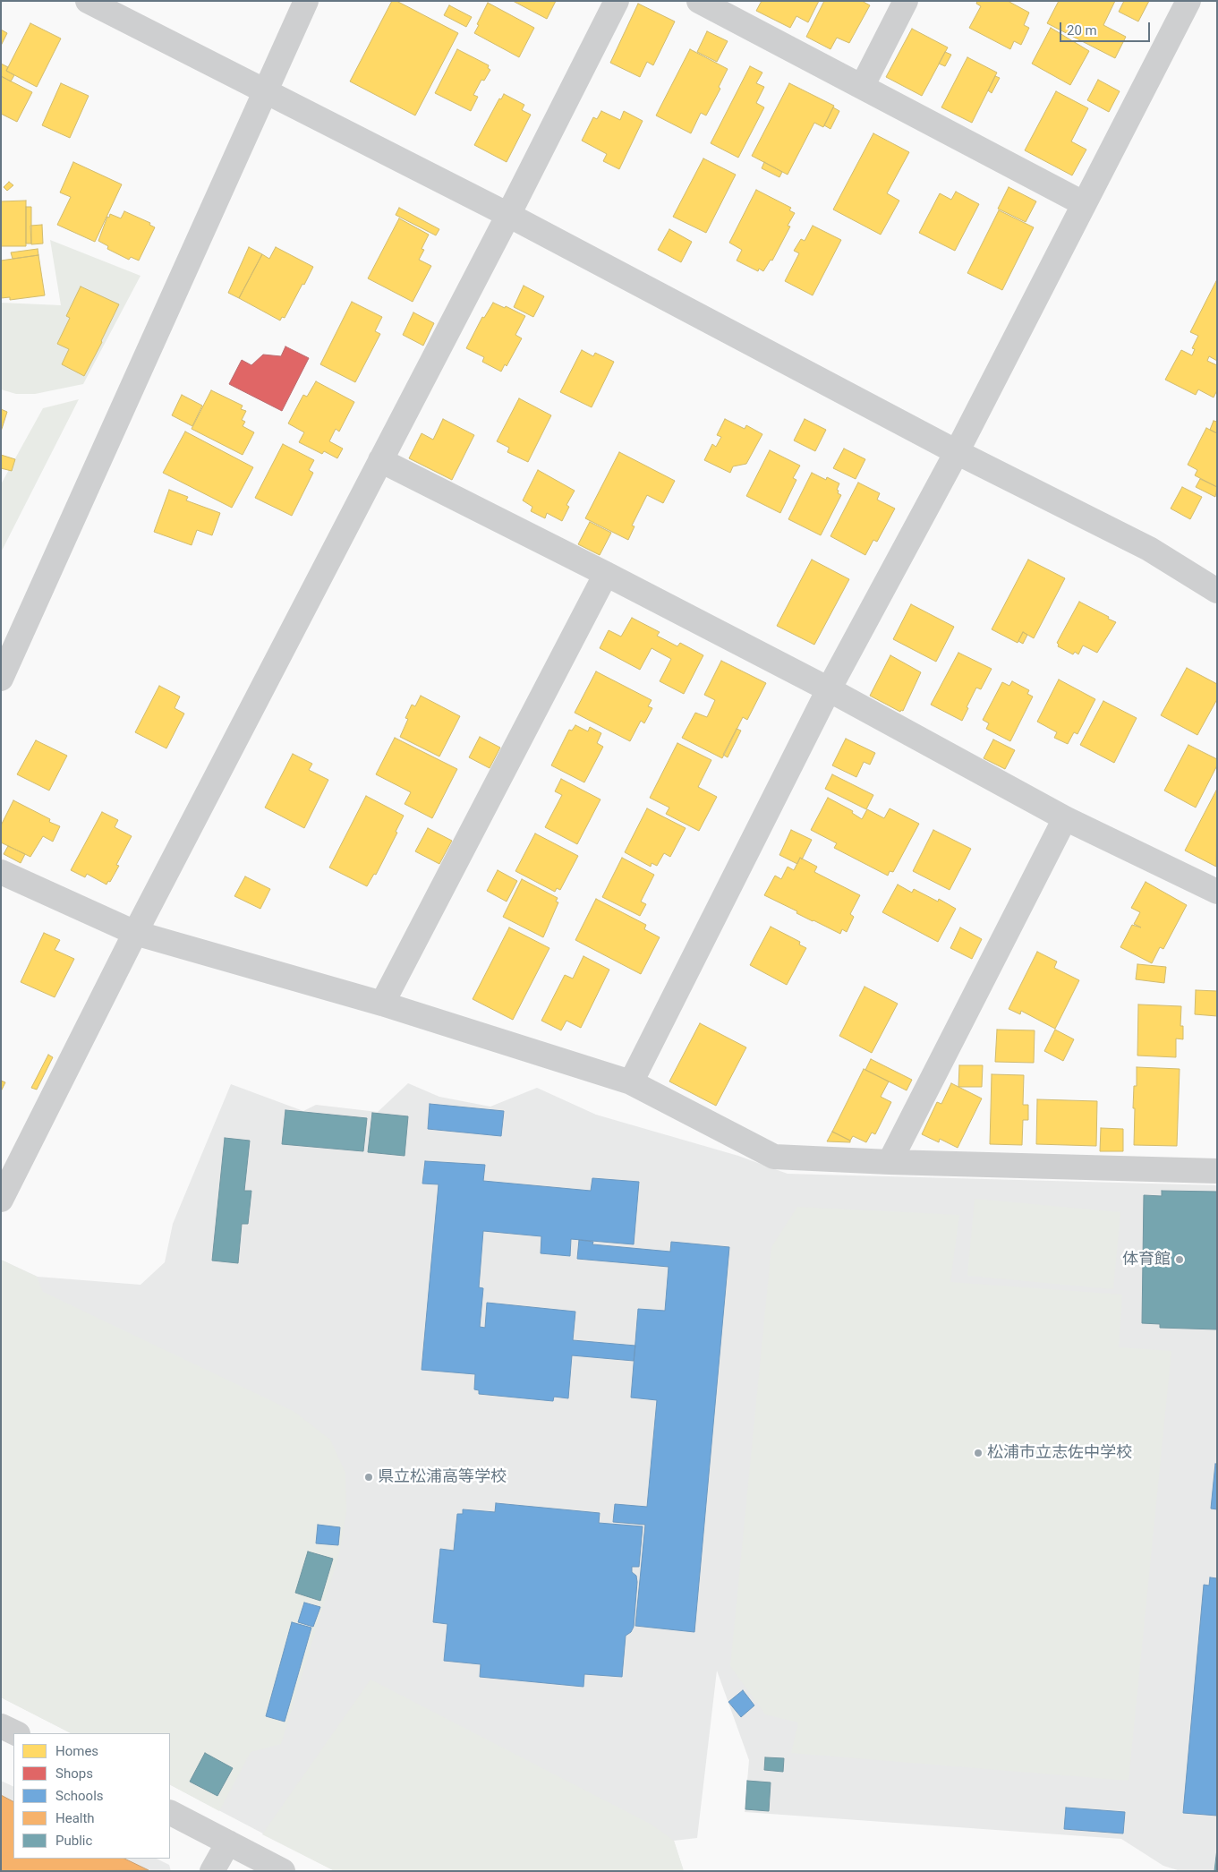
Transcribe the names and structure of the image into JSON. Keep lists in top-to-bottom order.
{
  "places": ["体育館", "松浦市立志佐中学校", "県立松浦高等学校"],
  "legend": [
    "Homes",
    "Shops",
    "Schools",
    "Health",
    "Public"
  ],
  "scale_bar": "20 m"
}
